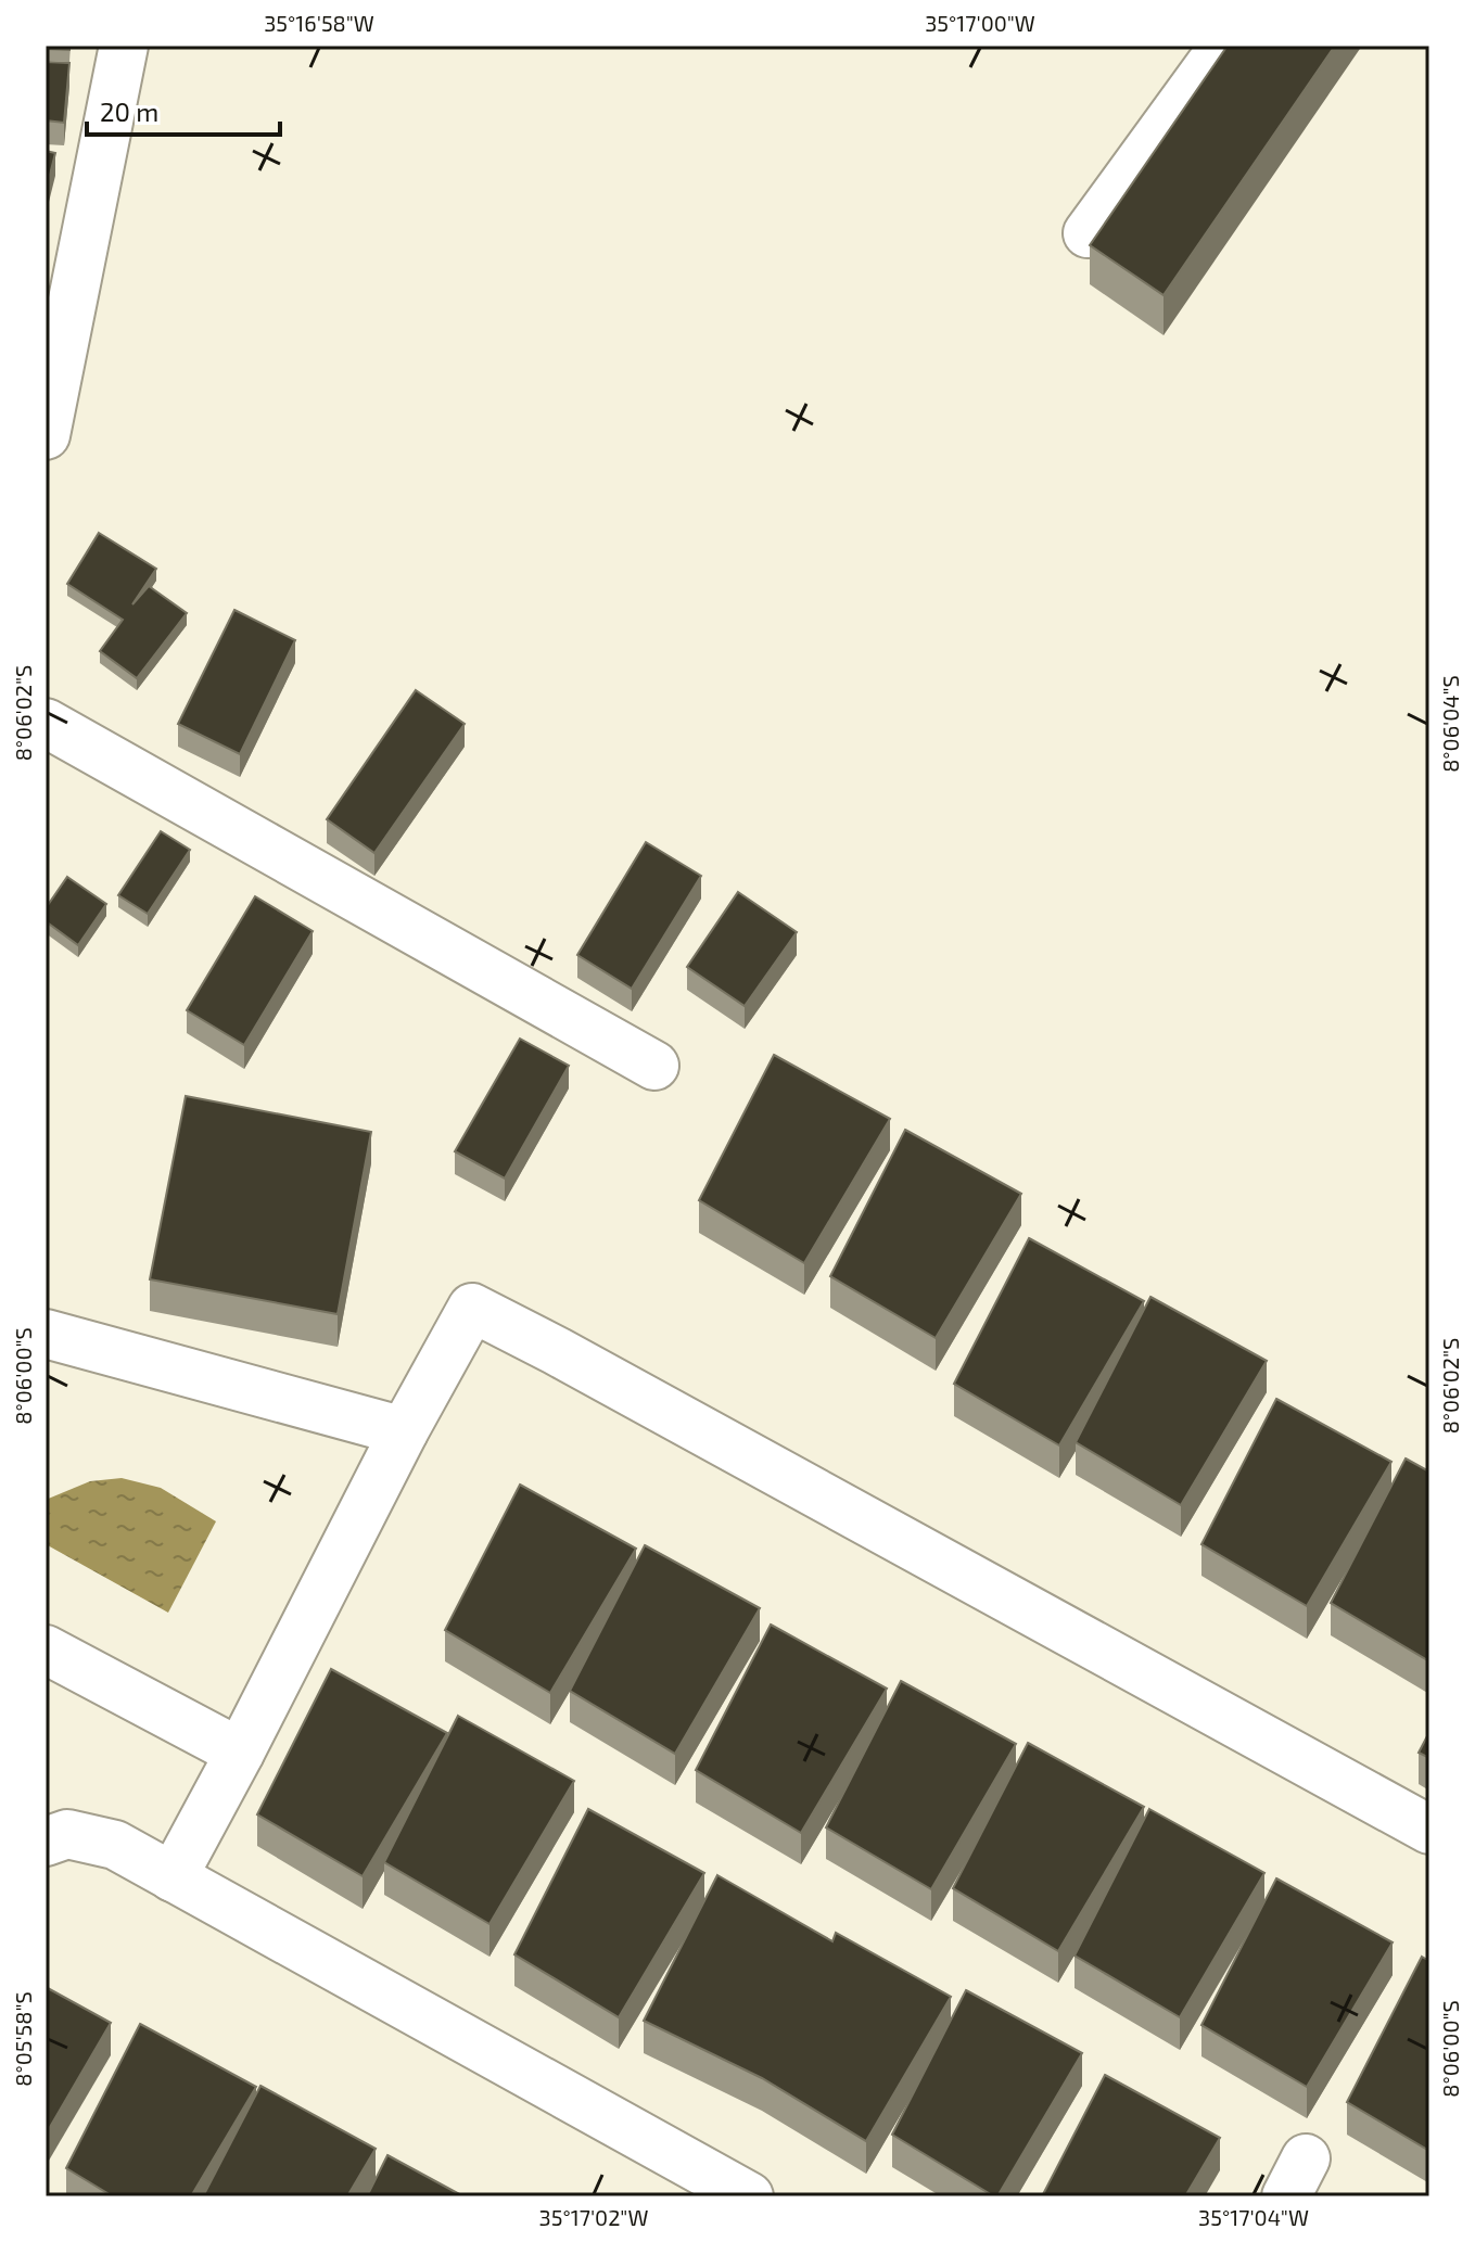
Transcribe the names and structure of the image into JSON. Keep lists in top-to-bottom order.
{
  "scale_bar": "20 m",
  "coordinates": [
    "35°16'58\"W",
    "35°17'00\"W",
    "8°06'02\"S",
    "8°06'04\"S",
    "8°06'00\"S",
    "8°05'58\"S",
    "35°17'02\"W",
    "35°17'04\"W"
  ]
}
